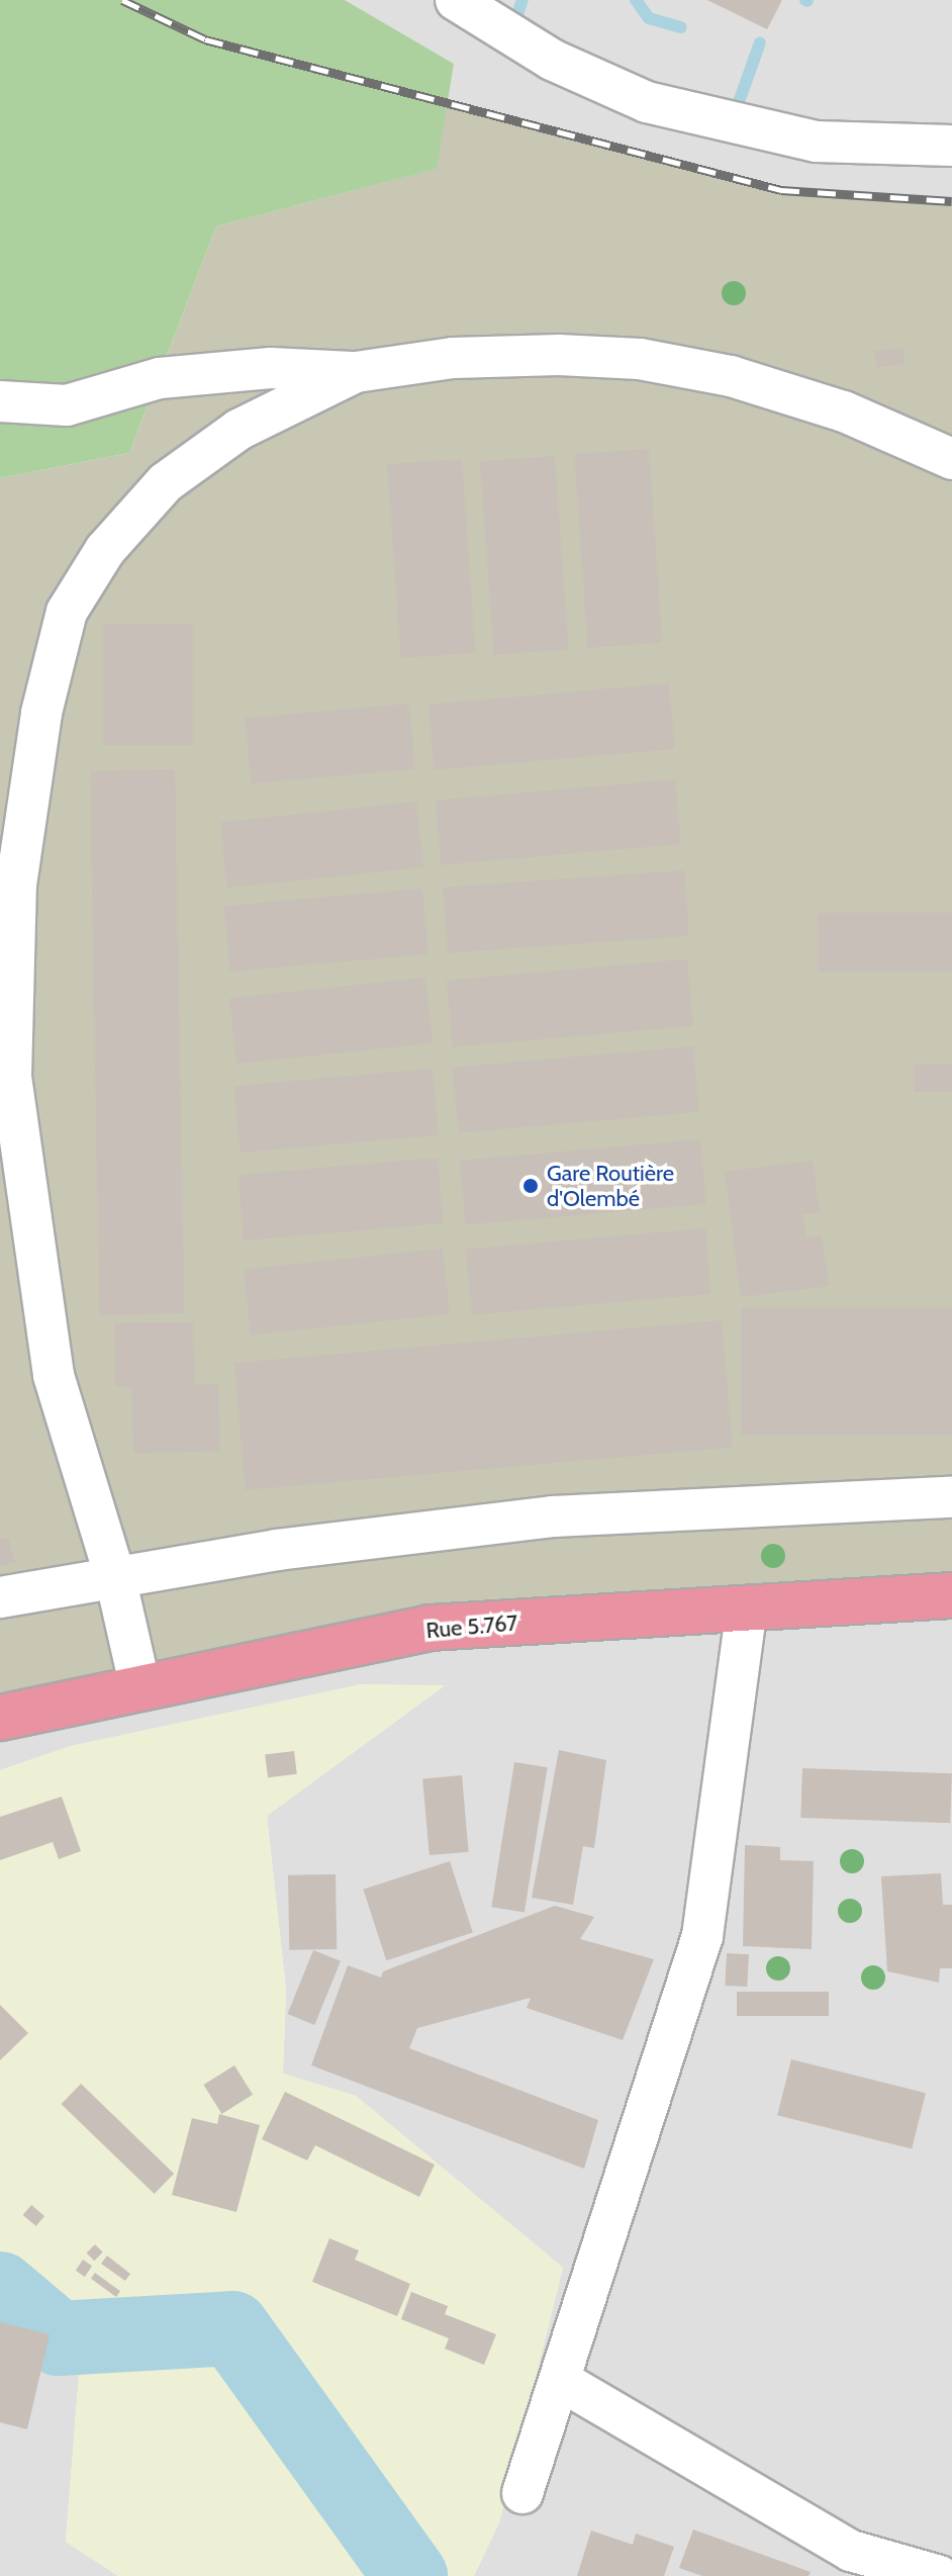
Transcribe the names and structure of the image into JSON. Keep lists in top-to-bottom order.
{
  "streets": {
    "highway": ["Rue 5.767"]
  },
  "places": ["Gare Routière d'Olembé"]
}
